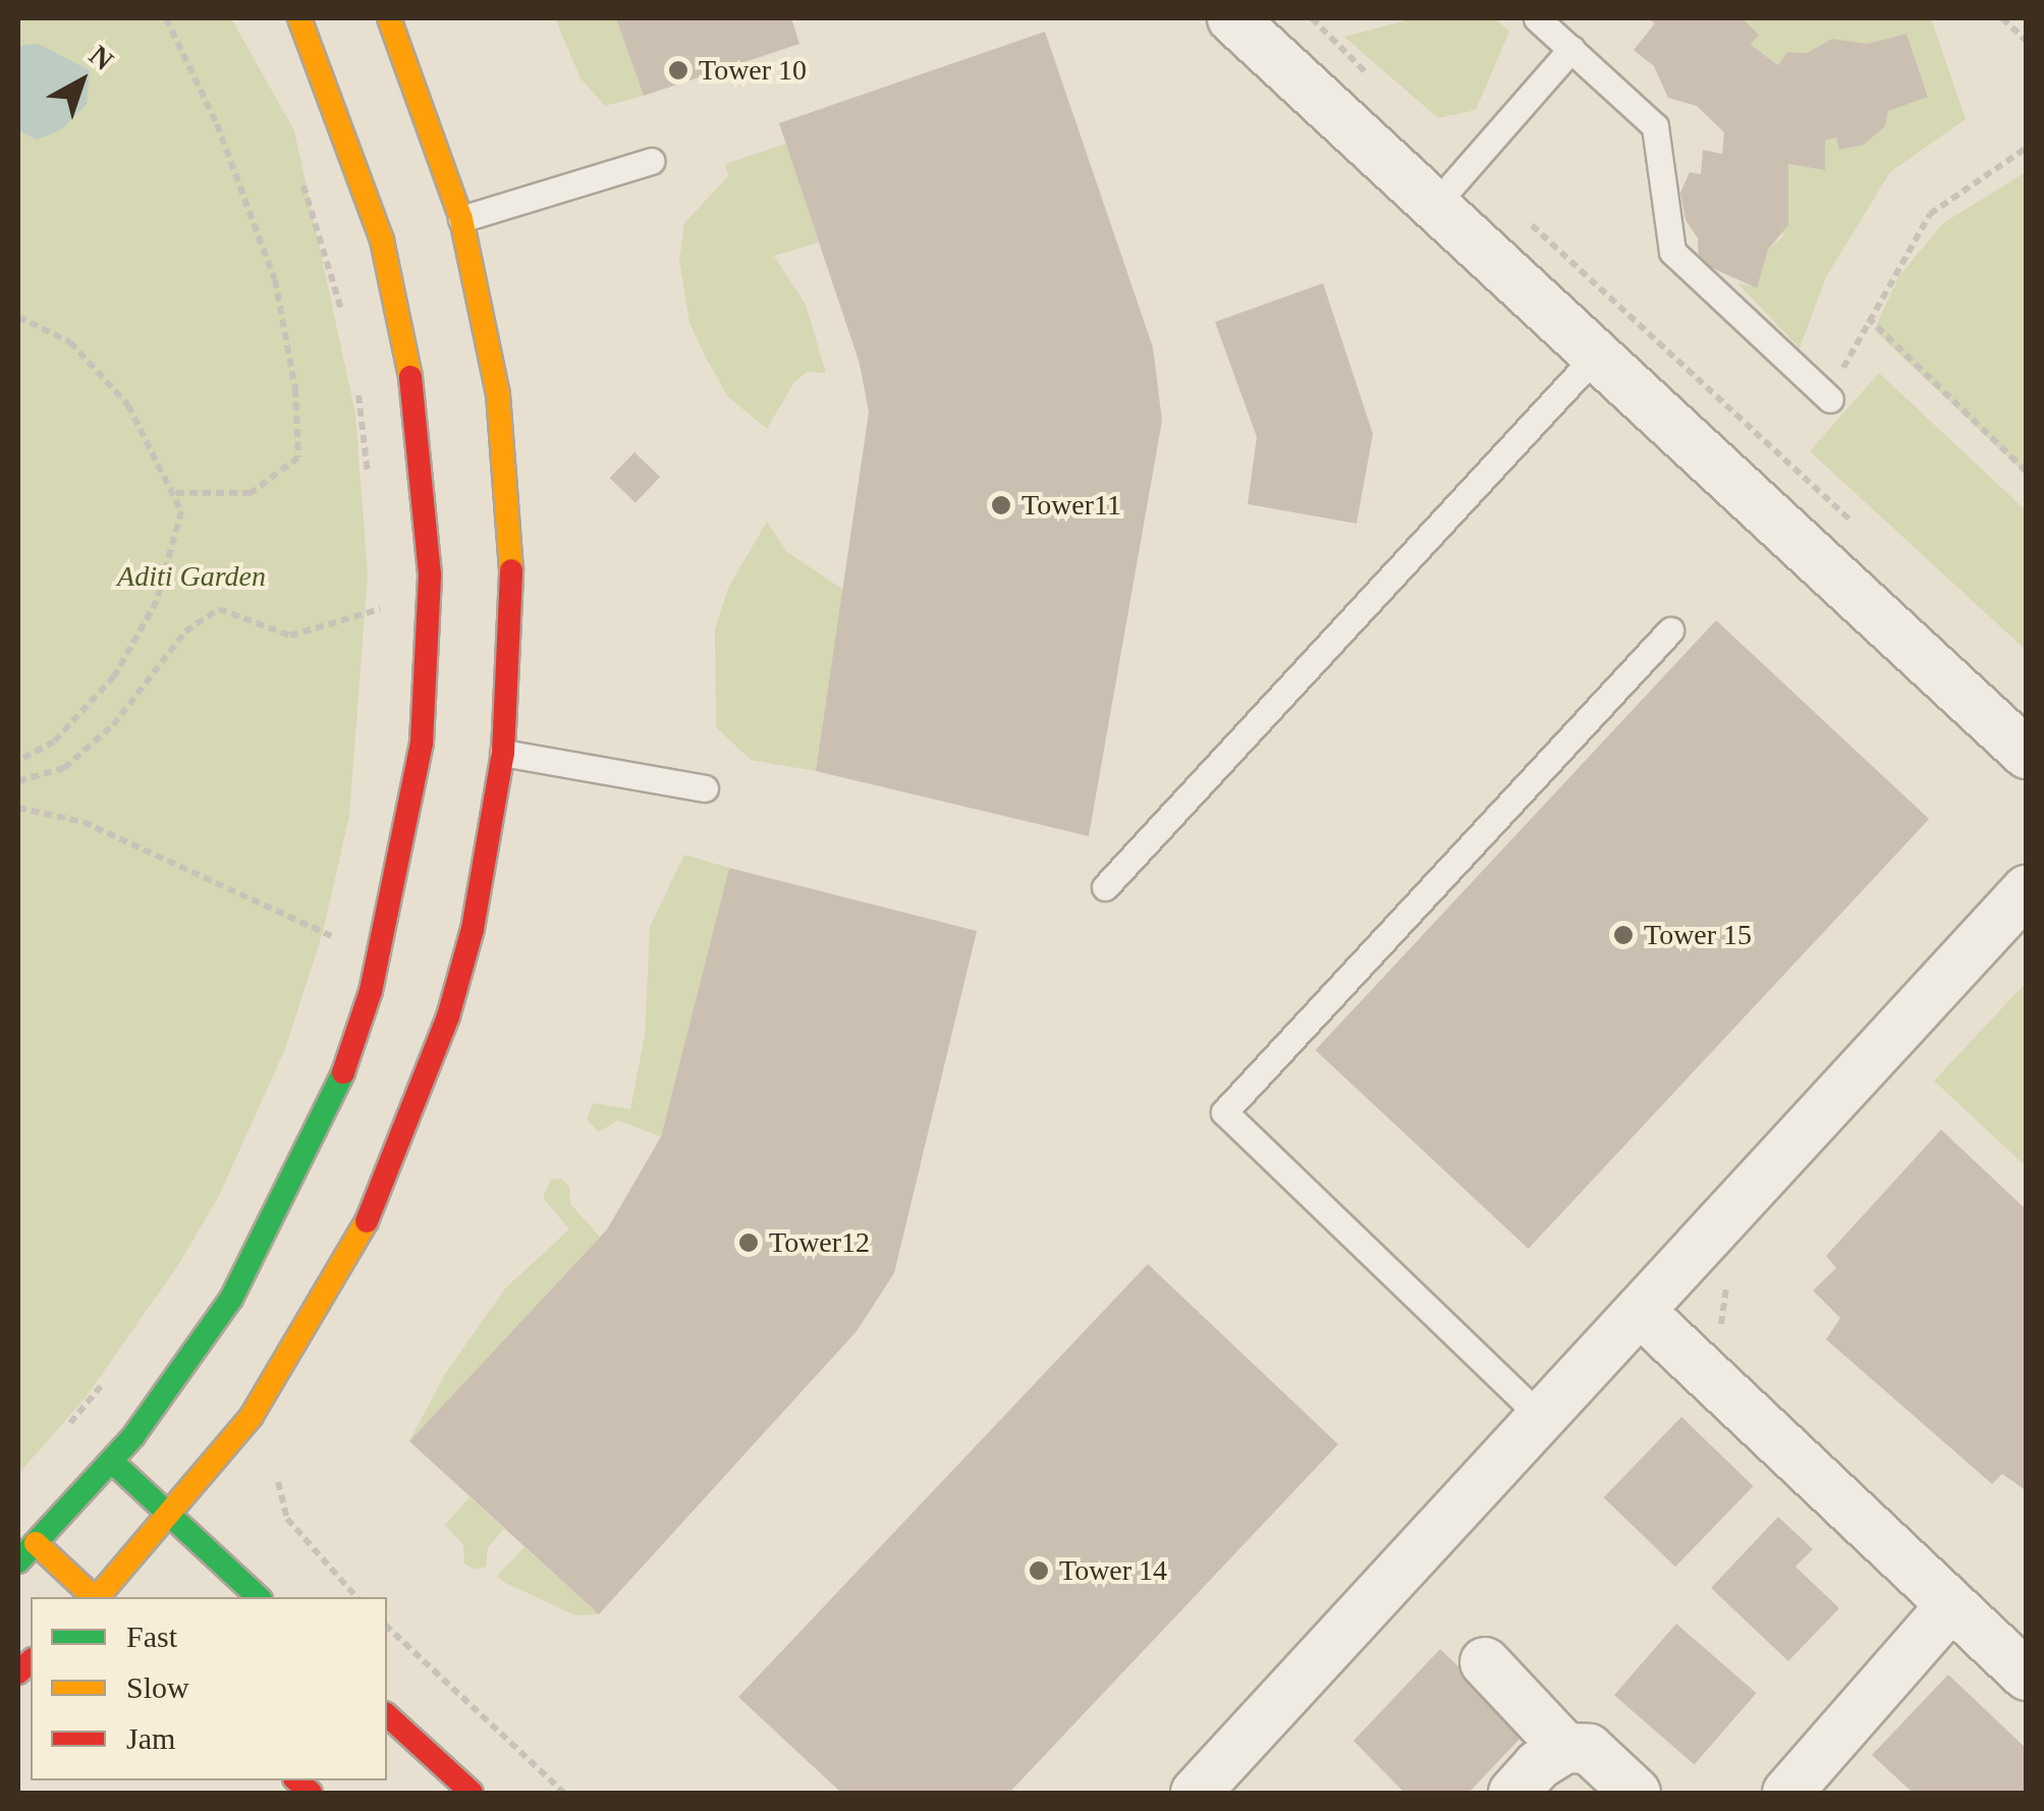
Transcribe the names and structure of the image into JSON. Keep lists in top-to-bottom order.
{
  "parks": ["Aditi Garden"],
  "places": [
    "Tower 10",
    "Tower11",
    "Tower 15",
    "Tower12",
    "Tower 14"
  ],
  "legend": ["Fast", "Slow", "Jam"],
  "north": "top right"
}
